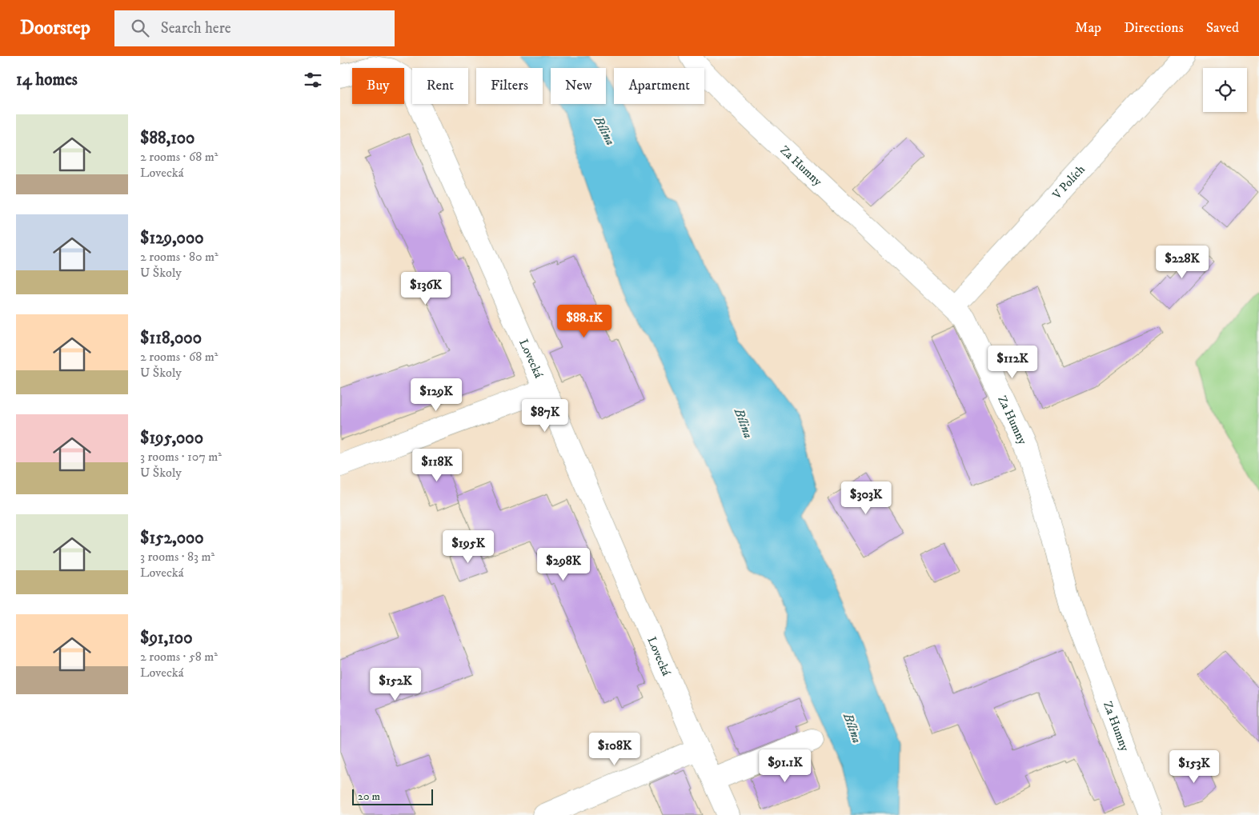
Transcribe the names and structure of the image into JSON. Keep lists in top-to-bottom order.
{
  "streets": {
    "street": ["Za Humny", "V Polích", "Lovecká"]
  },
  "crossings": [
    ["Za Humny", "V Polích"]
  ],
  "water": ["Bílina"],
  "scale_bar": "20 m",
  "page": {
    "header": "Doorstep",
    "search": "Search here",
    "nav": ["Map", "Directions", "Saved"],
    "heading": "14 homes",
    "chip": [
      "Buy",
      "Rent",
      "Filters",
      "New",
      "Apartment"
    ],
    "list": [
      {
        "name": "$88,100",
        "note": "2 rooms · 68 m² · Lovecká"
      },
      {
        "name": "$129,000",
        "note": "2 rooms · 80 m² · U Školy"
      },
      {
        "name": "$118,000",
        "note": "2 rooms · 68 m² · U Školy"
      },
      {
        "name": "$195,000",
        "note": "3 rooms · 107 m² · U Školy"
      },
      {
        "name": "$152,000",
        "note": "3 rooms · 83 m² · Lovecká"
      },
      {
        "name": "$91,100",
        "note": "2 rooms · 58 m² · Lovecká"
      }
    ],
    "price": [
      "$228K",
      "$136K",
      "$88.1K",
      "$112K",
      "$129K",
      "$87K",
      "$118K",
      "$303K",
      "$195K",
      "$298K",
      "$152K",
      "$108K",
      "$91.1K",
      "$153K"
    ],
    "scale": "20 m"
  }
}
